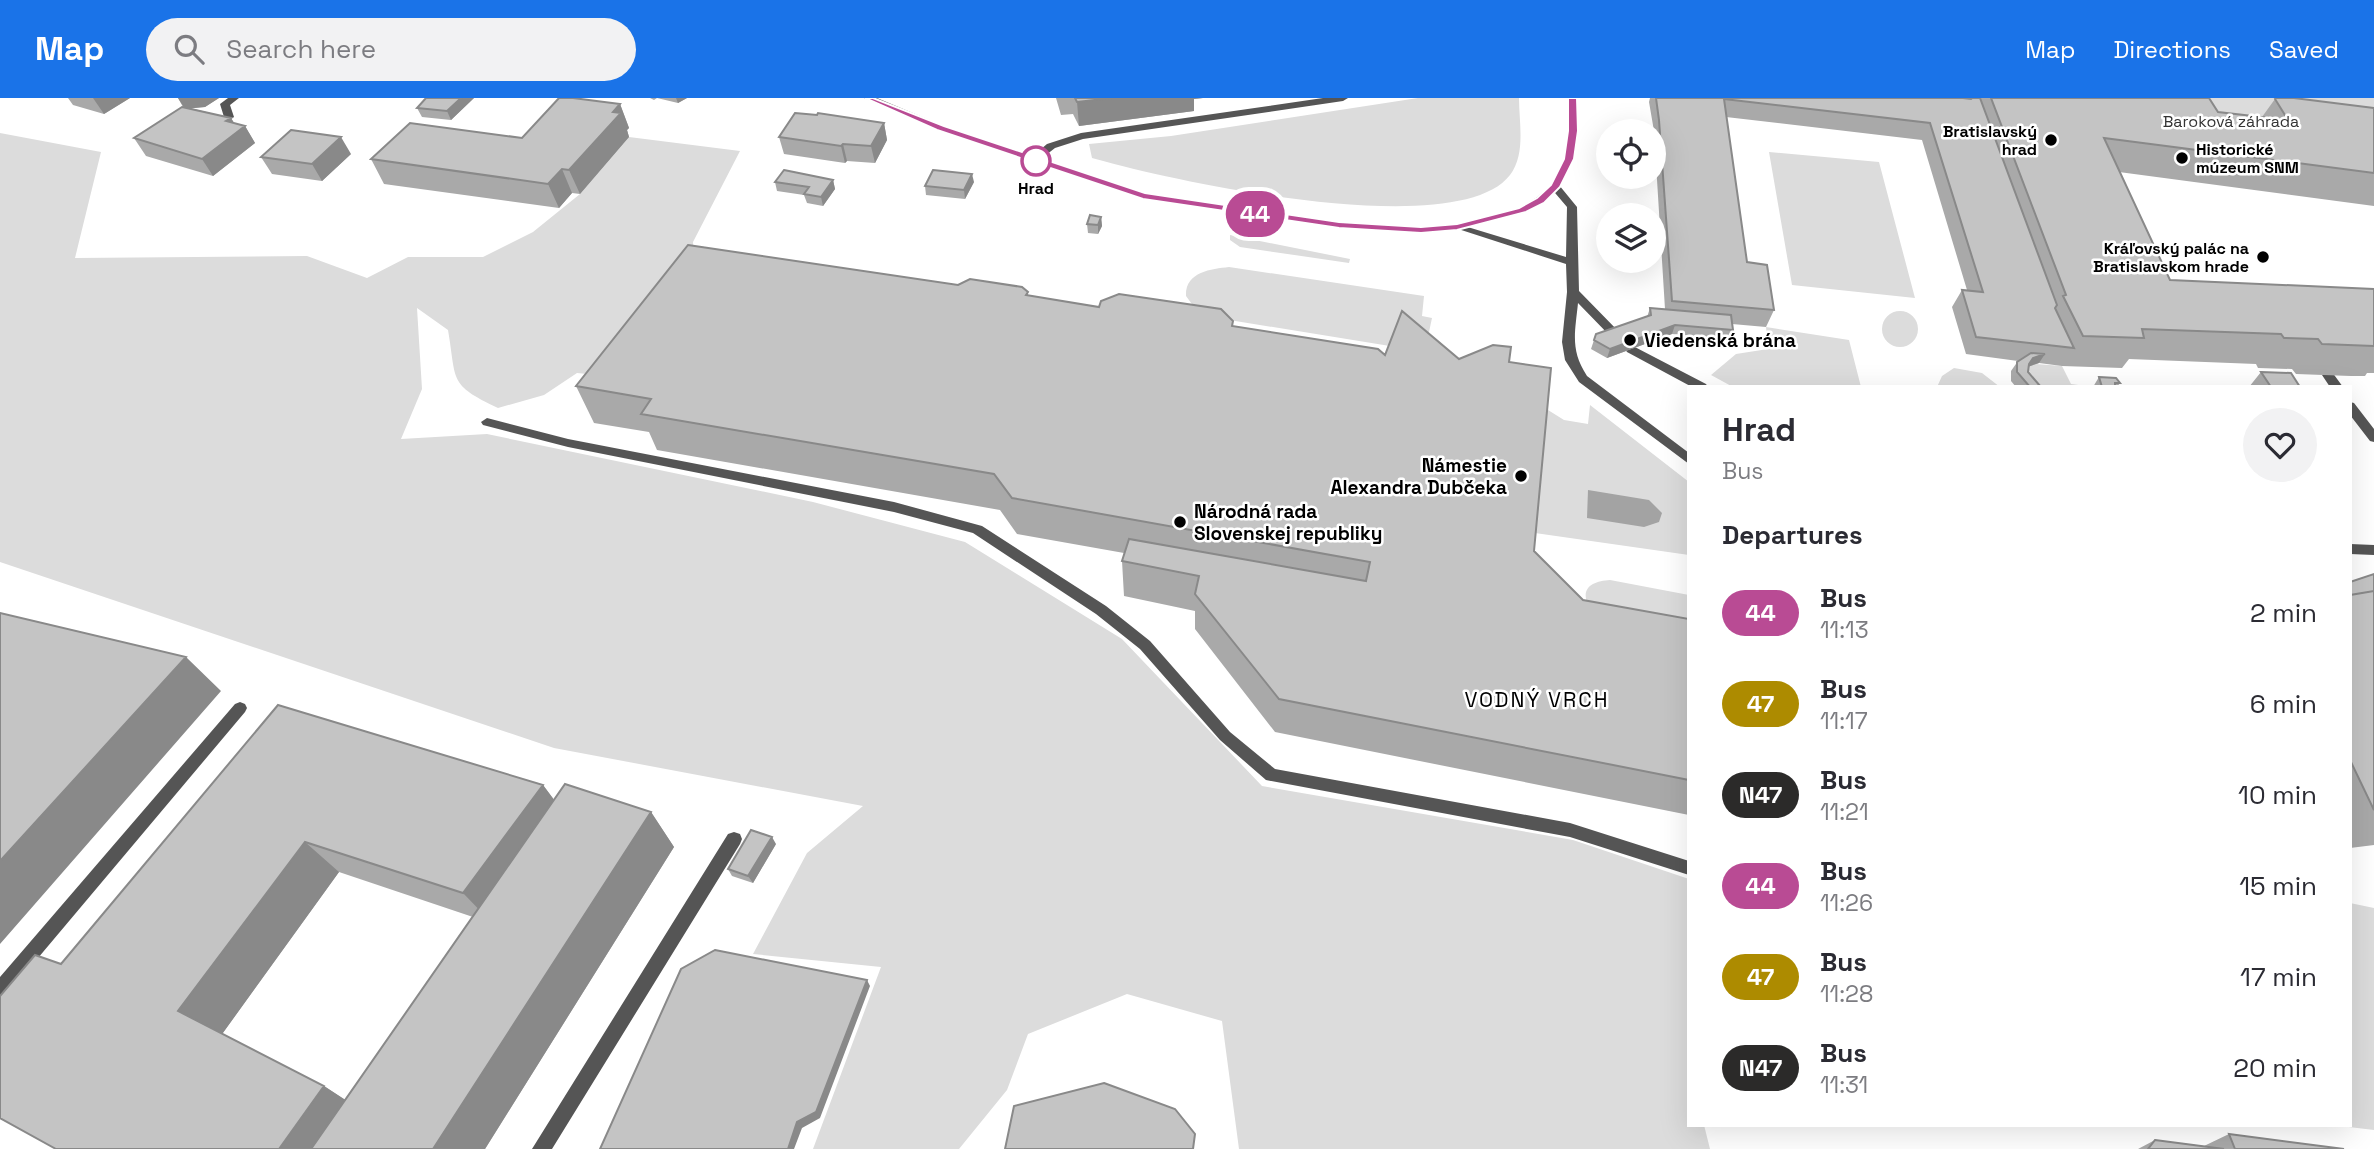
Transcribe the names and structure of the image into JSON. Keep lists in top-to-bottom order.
{
  "districts": ["VODNÝ VRCH"],
  "parks": ["Baroková záhrada"],
  "places": [
    "Bratislavský hrad",
    "Historické múzeum SNM",
    "Hrad",
    "Kráľovský palác na Bratislavskom hrade",
    "Viedenská brána",
    "Námestie Alexandra Dubčeka",
    "Národná rada Slovenskej republiky"
  ],
  "lines": ["bus line 44"],
  "page": {
    "header": "Map",
    "search": "Search here",
    "nav": ["Map", "Directions", "Saved"],
    "on_map": "44",
    "heading": [
      ["Hrad", "Bus"],
      "Departures"
    ],
    "list": [
      {
        "mark": "44",
        "name": "Bus",
        "note": "11:13",
        "value": "2 min"
      },
      {
        "mark": "47",
        "name": "Bus",
        "note": "11:17",
        "value": "6 min"
      },
      {
        "mark": "N47",
        "name": "Bus",
        "note": "11:21",
        "value": "10 min"
      },
      {
        "mark": "44",
        "name": "Bus",
        "note": "11:26",
        "value": "15 min"
      },
      {
        "mark": "47",
        "name": "Bus",
        "note": "11:28",
        "value": "17 min"
      },
      {
        "mark": "N47",
        "name": "Bus",
        "note": "11:31",
        "value": "20 min"
      }
    ]
  }
}
